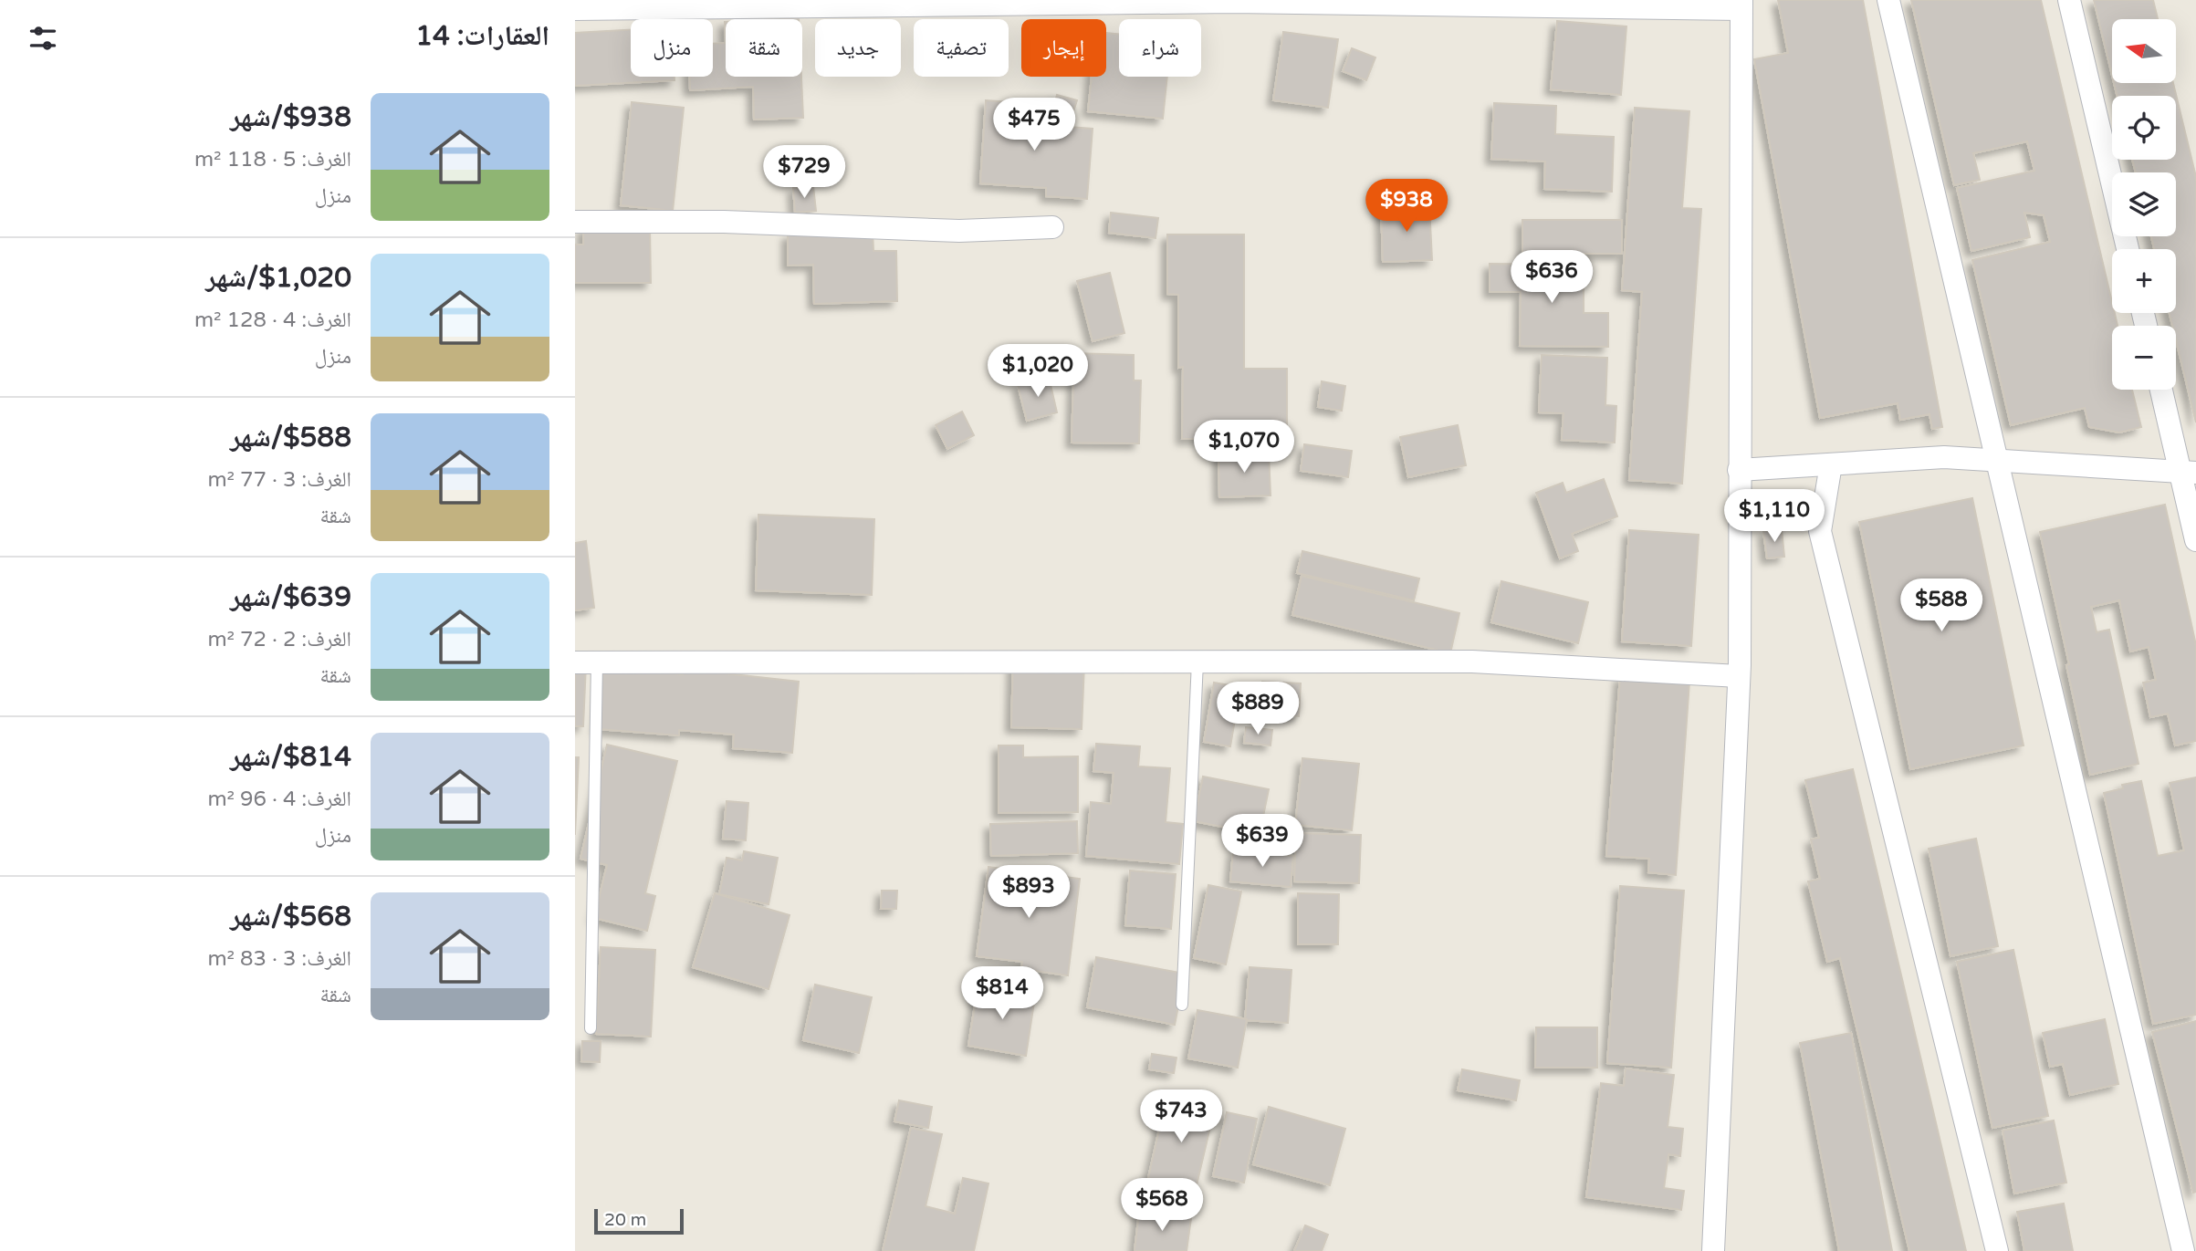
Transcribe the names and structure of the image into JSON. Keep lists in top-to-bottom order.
{
  "scale_bar": "20 m",
  "north": "left",
  "page": {
    "heading": "العقارات: 14",
    "map_buttons": ["+", "−"],
    "chip": [
      "شراء",
      "إيجار",
      "تصفية",
      "جديد",
      "شقة",
      "منزل"
    ],
    "list": [
      {
        "name": "$938/شهر",
        "note": "الغرف: 5 · 118 m² · منزل"
      },
      {
        "name": "$1,020/شهر",
        "note": "الغرف: 4 · 128 m² · منزل"
      },
      {
        "name": "$588/شهر",
        "note": "الغرف: 3 · 77 m² · شقة"
      },
      {
        "name": "$639/شهر",
        "note": "الغرف: 2 · 72 m² · شقة"
      },
      {
        "name": "$814/شهر",
        "note": "الغرف: 4 · 96 m² · منزل"
      },
      {
        "name": "$568/شهر",
        "note": "الغرف: 3 · 83 m² · شقة"
      }
    ],
    "price": [
      "$475",
      "$729",
      "$938",
      "$636",
      "$1,020",
      "$1,070",
      "$1,110",
      "$588",
      "$889",
      "$639",
      "$893",
      "$814",
      "$743",
      "$568"
    ],
    "scale": "20 m"
  }
}
